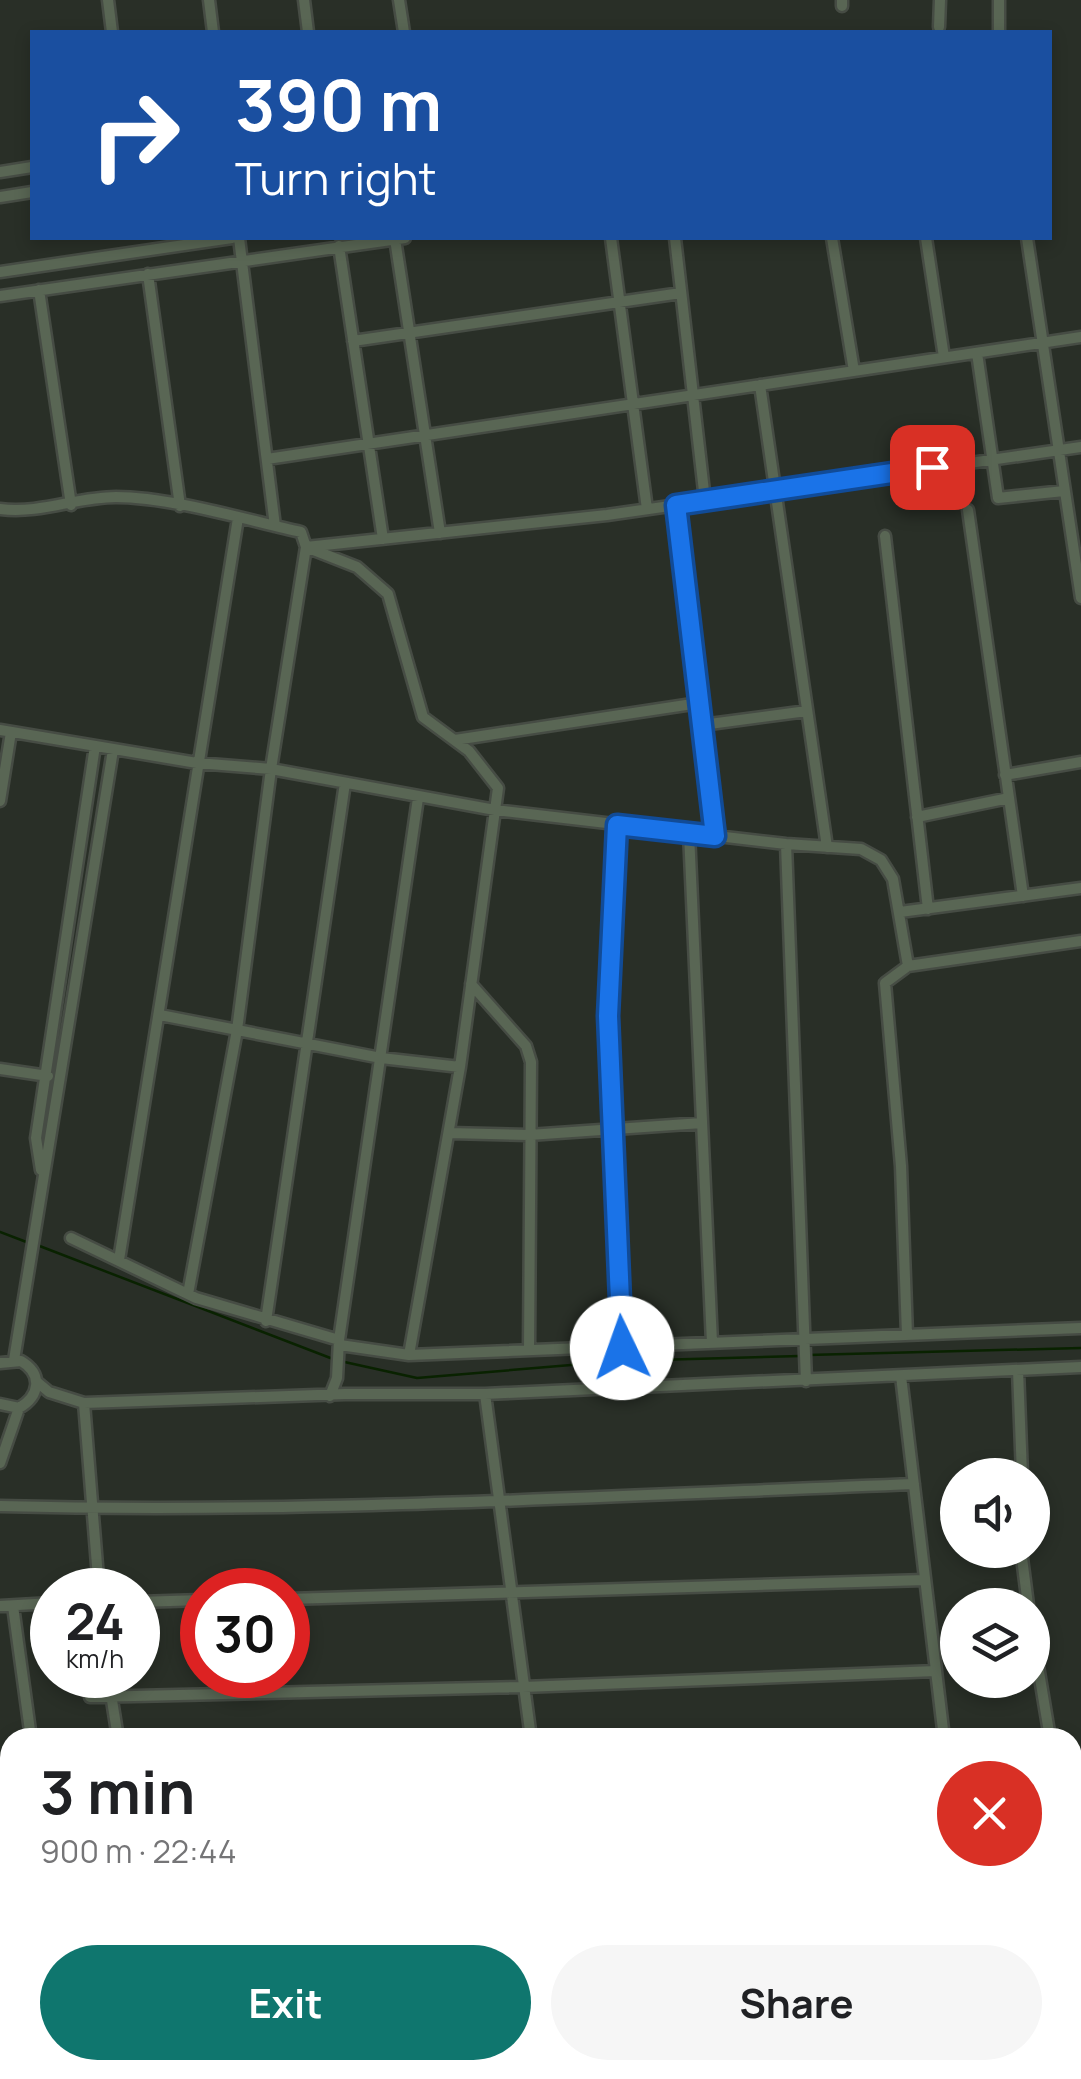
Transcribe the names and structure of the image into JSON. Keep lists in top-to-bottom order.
{
  "page": {
    "turn": ["390 m", "Turn right"],
    "speed": "24 km/h",
    "limit": "30",
    "heading": ["3 min", "900 m · 22:44"],
    "buttons": ["Exit", "Share"]
  }
}
